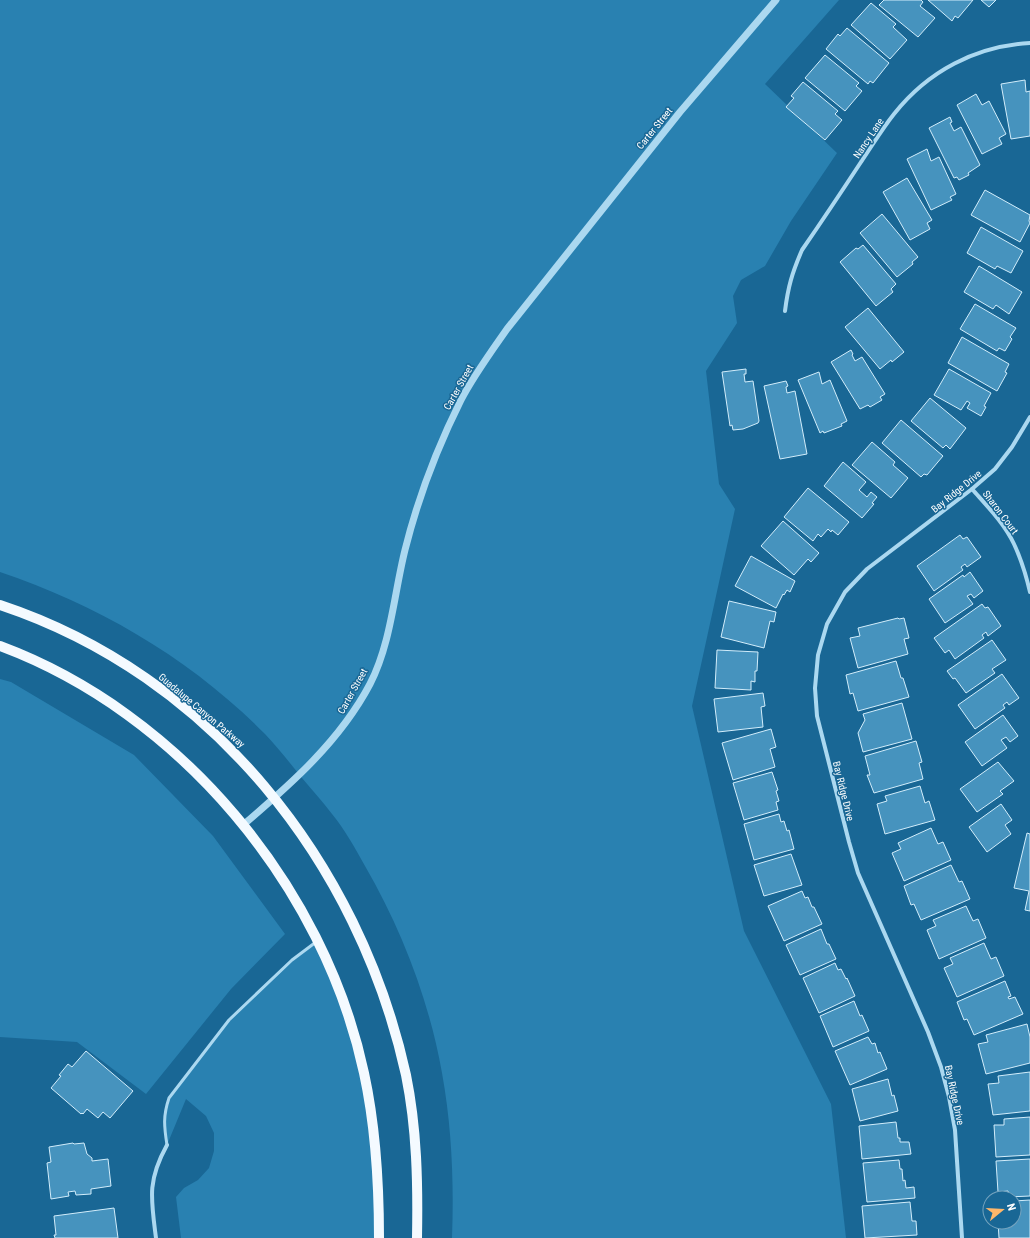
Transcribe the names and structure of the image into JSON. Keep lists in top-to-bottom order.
{
  "streets": {
    "main road": ["Guadalupe Canyon Parkway"],
    "street": [
      "Carter Street",
      "Nancy Lane",
      "Bay Ridge Drive",
      "Sharon Court"
    ]
  },
  "crossings": [
    ["Carter Street", "Guadalupe Canyon Parkway"],
    ["Bay Ridge Drive", "Sharon Court"]
  ],
  "north": "right"
}
